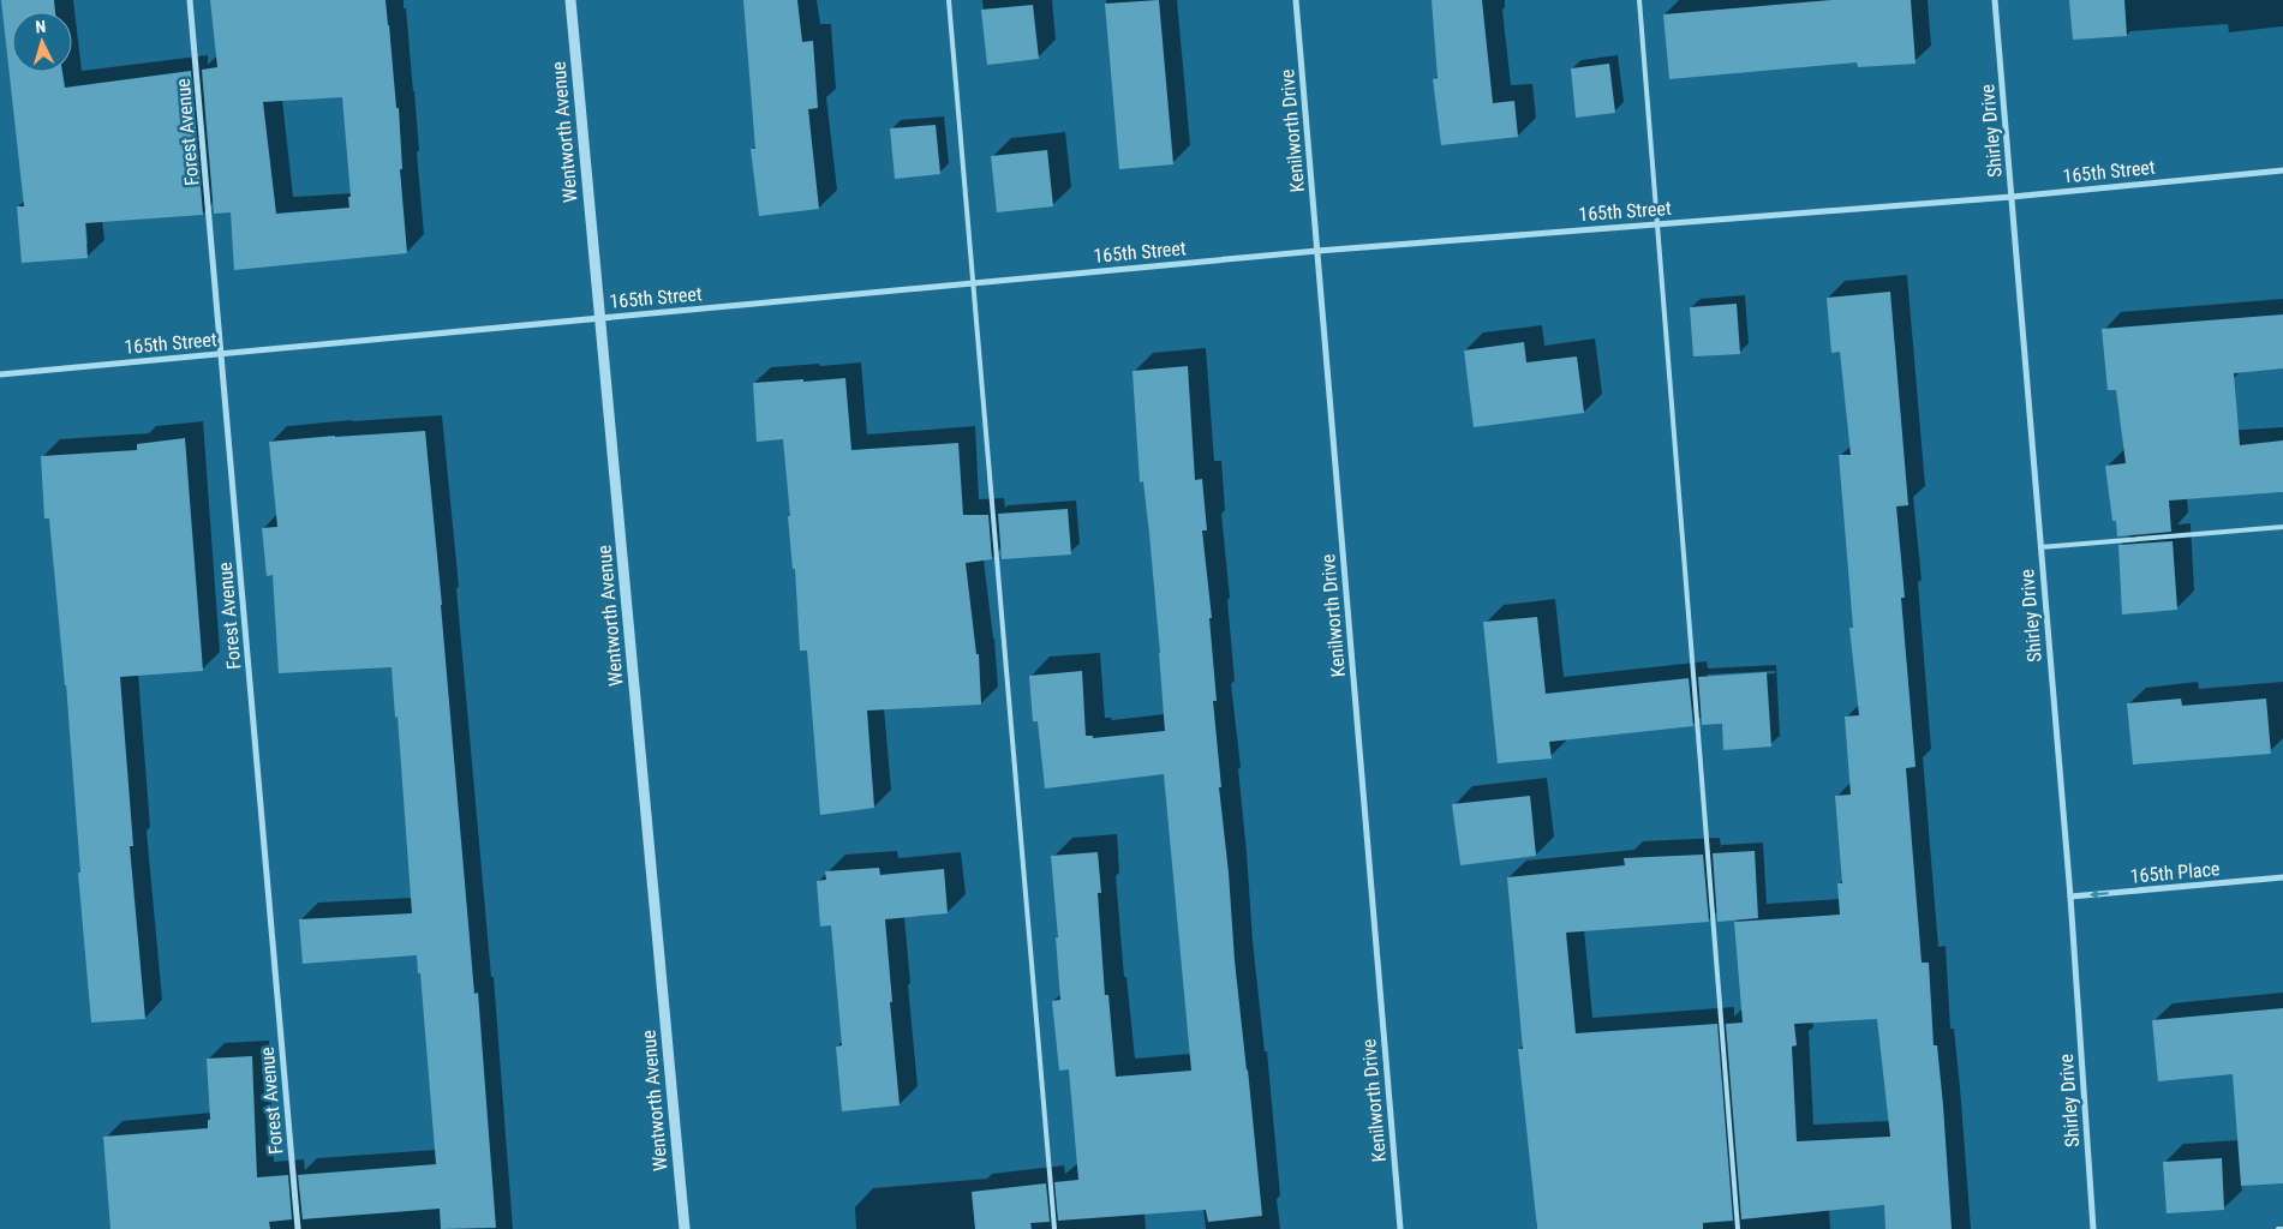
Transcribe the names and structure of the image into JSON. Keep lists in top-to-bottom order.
{
  "streets": {
    "street": [
      "Kenilworth Drive",
      "Shirley Drive",
      "Forest Avenue",
      "Wentworth Avenue",
      "165th Street",
      "165th Place"
    ]
  },
  "crossings": [
    ["Kenilworth Drive", "165th Street"],
    ["Shirley Drive", "165th Street"],
    ["Shirley Drive", "165th Place"],
    ["Forest Avenue", "165th Street"],
    ["Wentworth Avenue", "165th Street"]
  ],
  "one_way": ["165th Place"],
  "north": "top"
}
